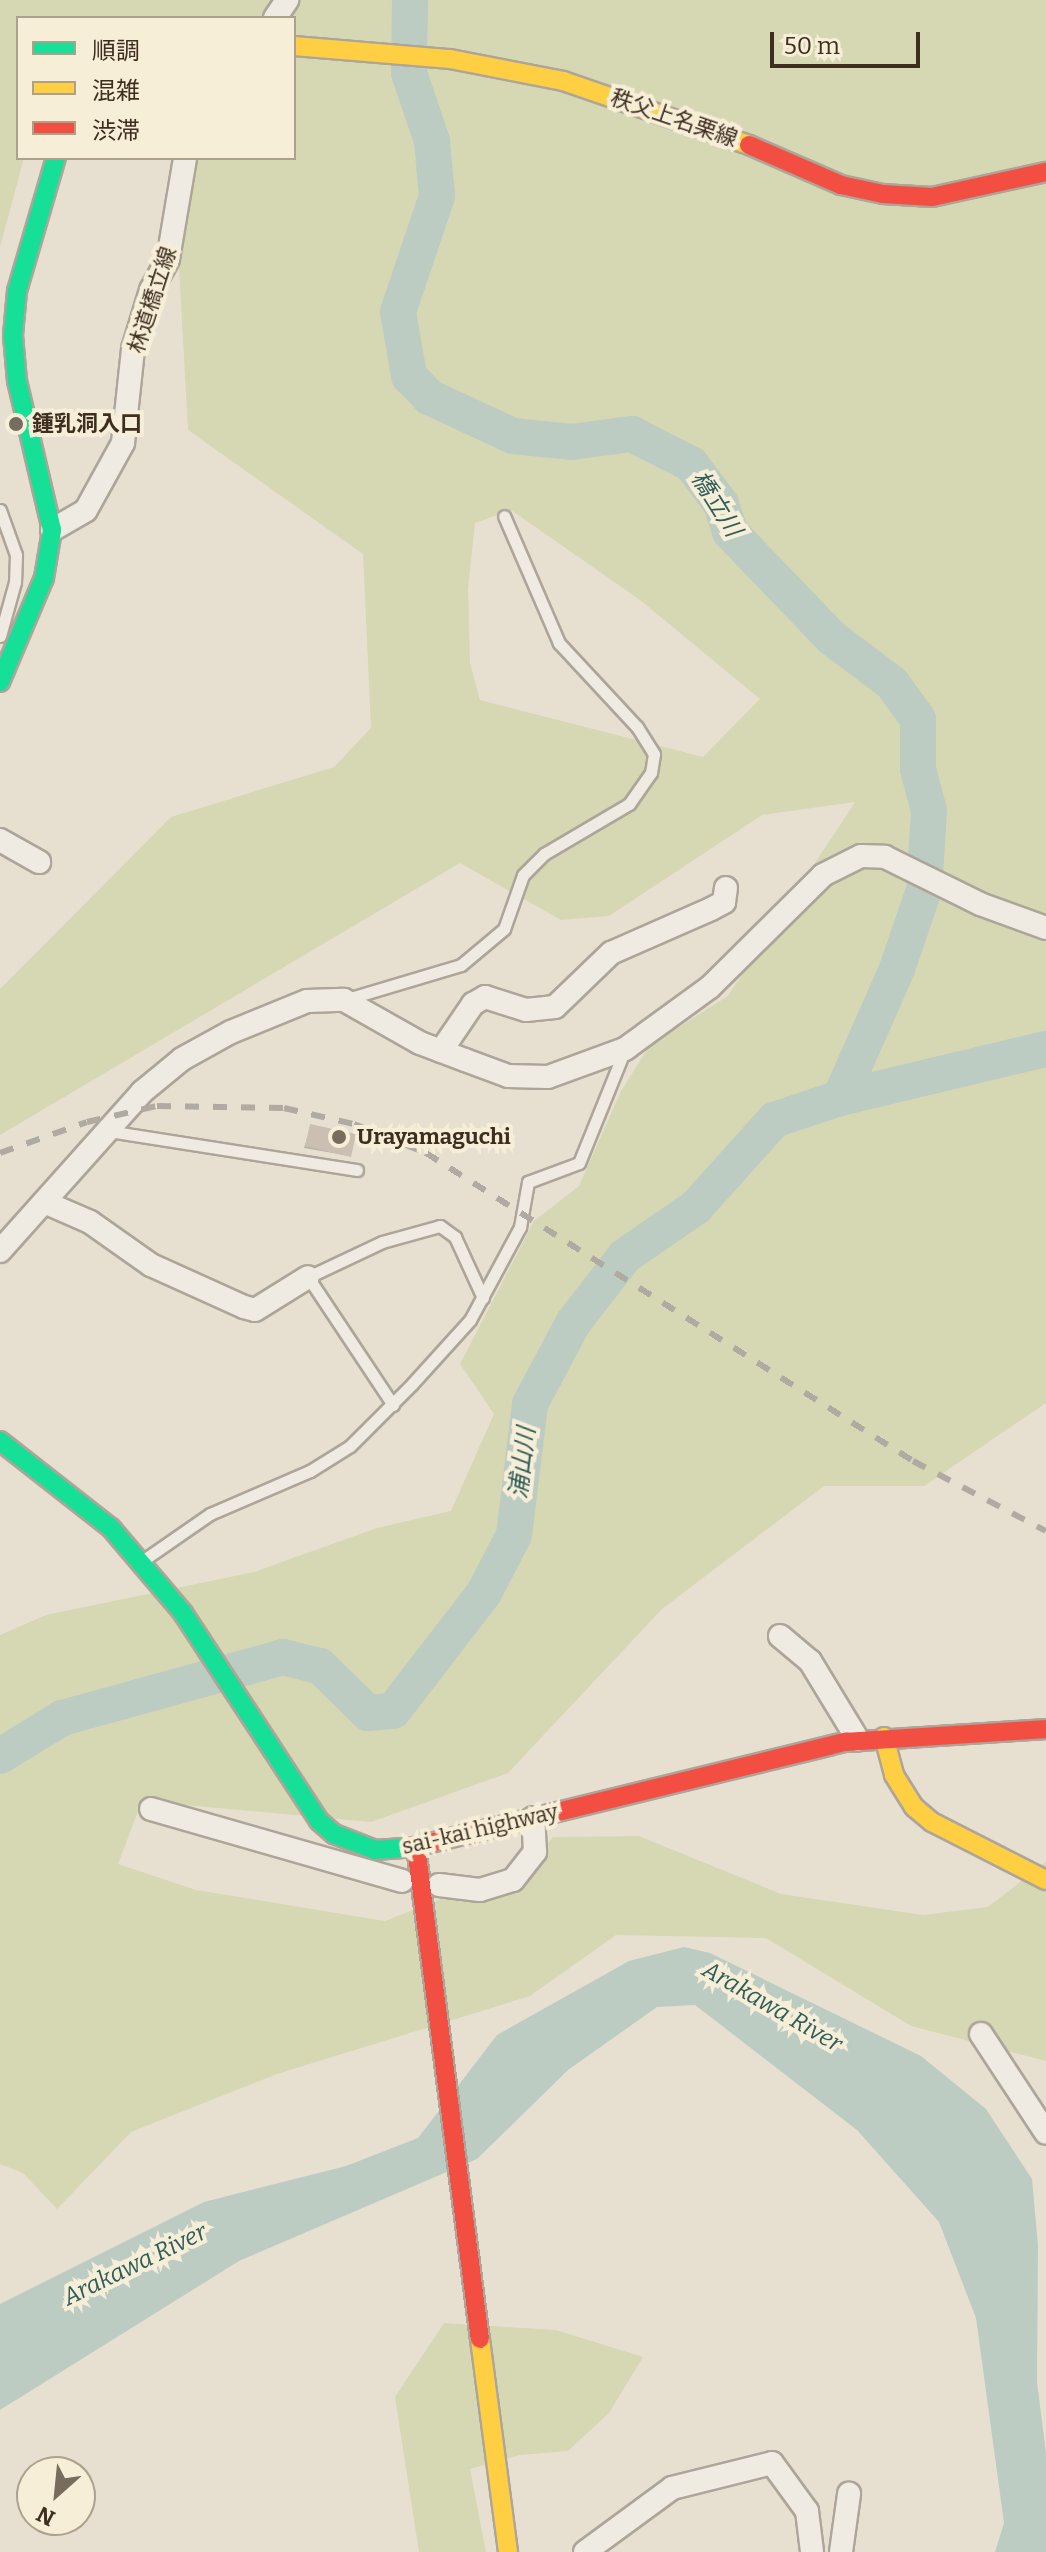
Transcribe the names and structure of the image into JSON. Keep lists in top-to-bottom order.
{
  "streets": {
    "main road": ["秩父上名栗線", "sai-kai highway"],
    "street": ["林道橋立線"]
  },
  "water": ["橋立川", "浦山川", "Arakawa River"],
  "places": ["鍾乳洞入口", "Urayamaguchi"],
  "legend": ["順調", "混雑", "渋滞"],
  "scale_bar": "50 m",
  "north": "bottom left"
}
